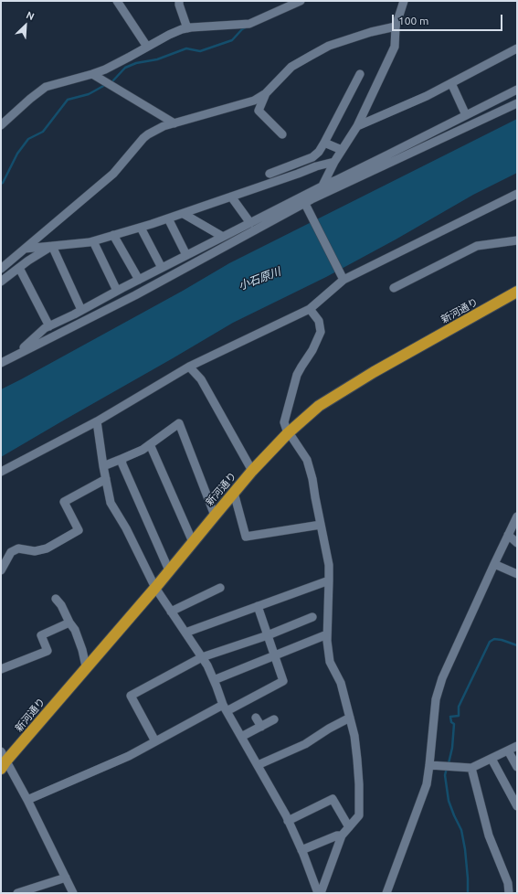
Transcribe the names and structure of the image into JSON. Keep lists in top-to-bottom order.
{
  "streets": {
    "highway": ["新河通り"]
  },
  "water": ["小石原川"],
  "scale_bar": "100 m",
  "north": "top right"
}
